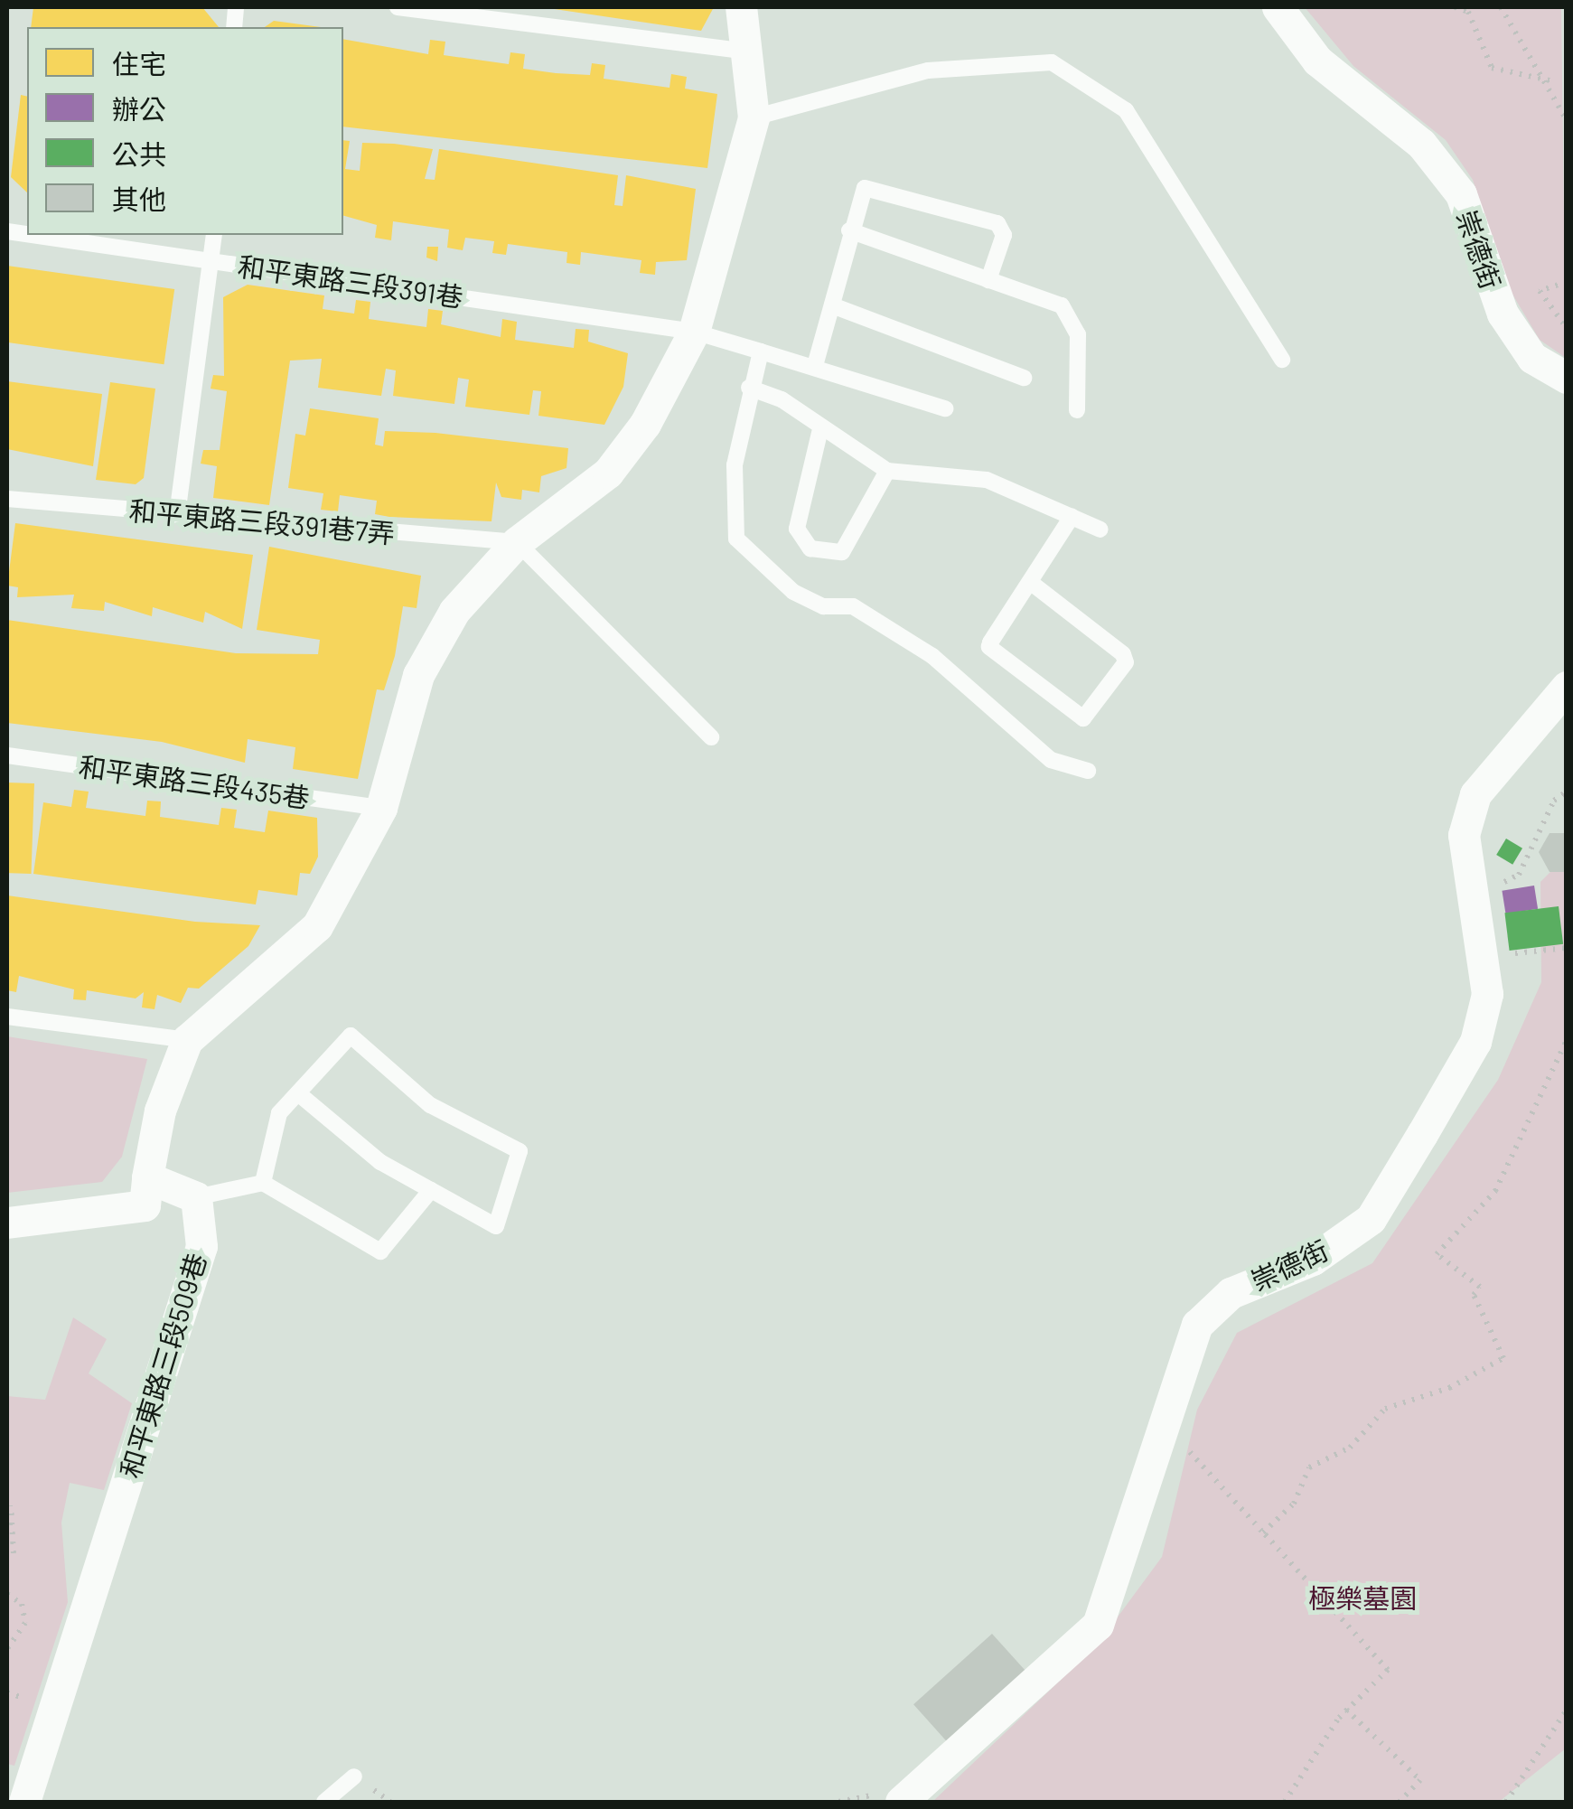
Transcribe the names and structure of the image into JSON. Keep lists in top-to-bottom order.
{
  "streets": {
    "street": ["崇德街", "和平東路三段509巷"],
    "lane": ["和平東路三段391巷", "和平東路三段391巷7弄", "和平東路三段435巷"]
  },
  "parks": ["極樂墓園"],
  "legend": [
    "住宅",
    "辦公",
    "公共",
    "其他"
  ]
}
